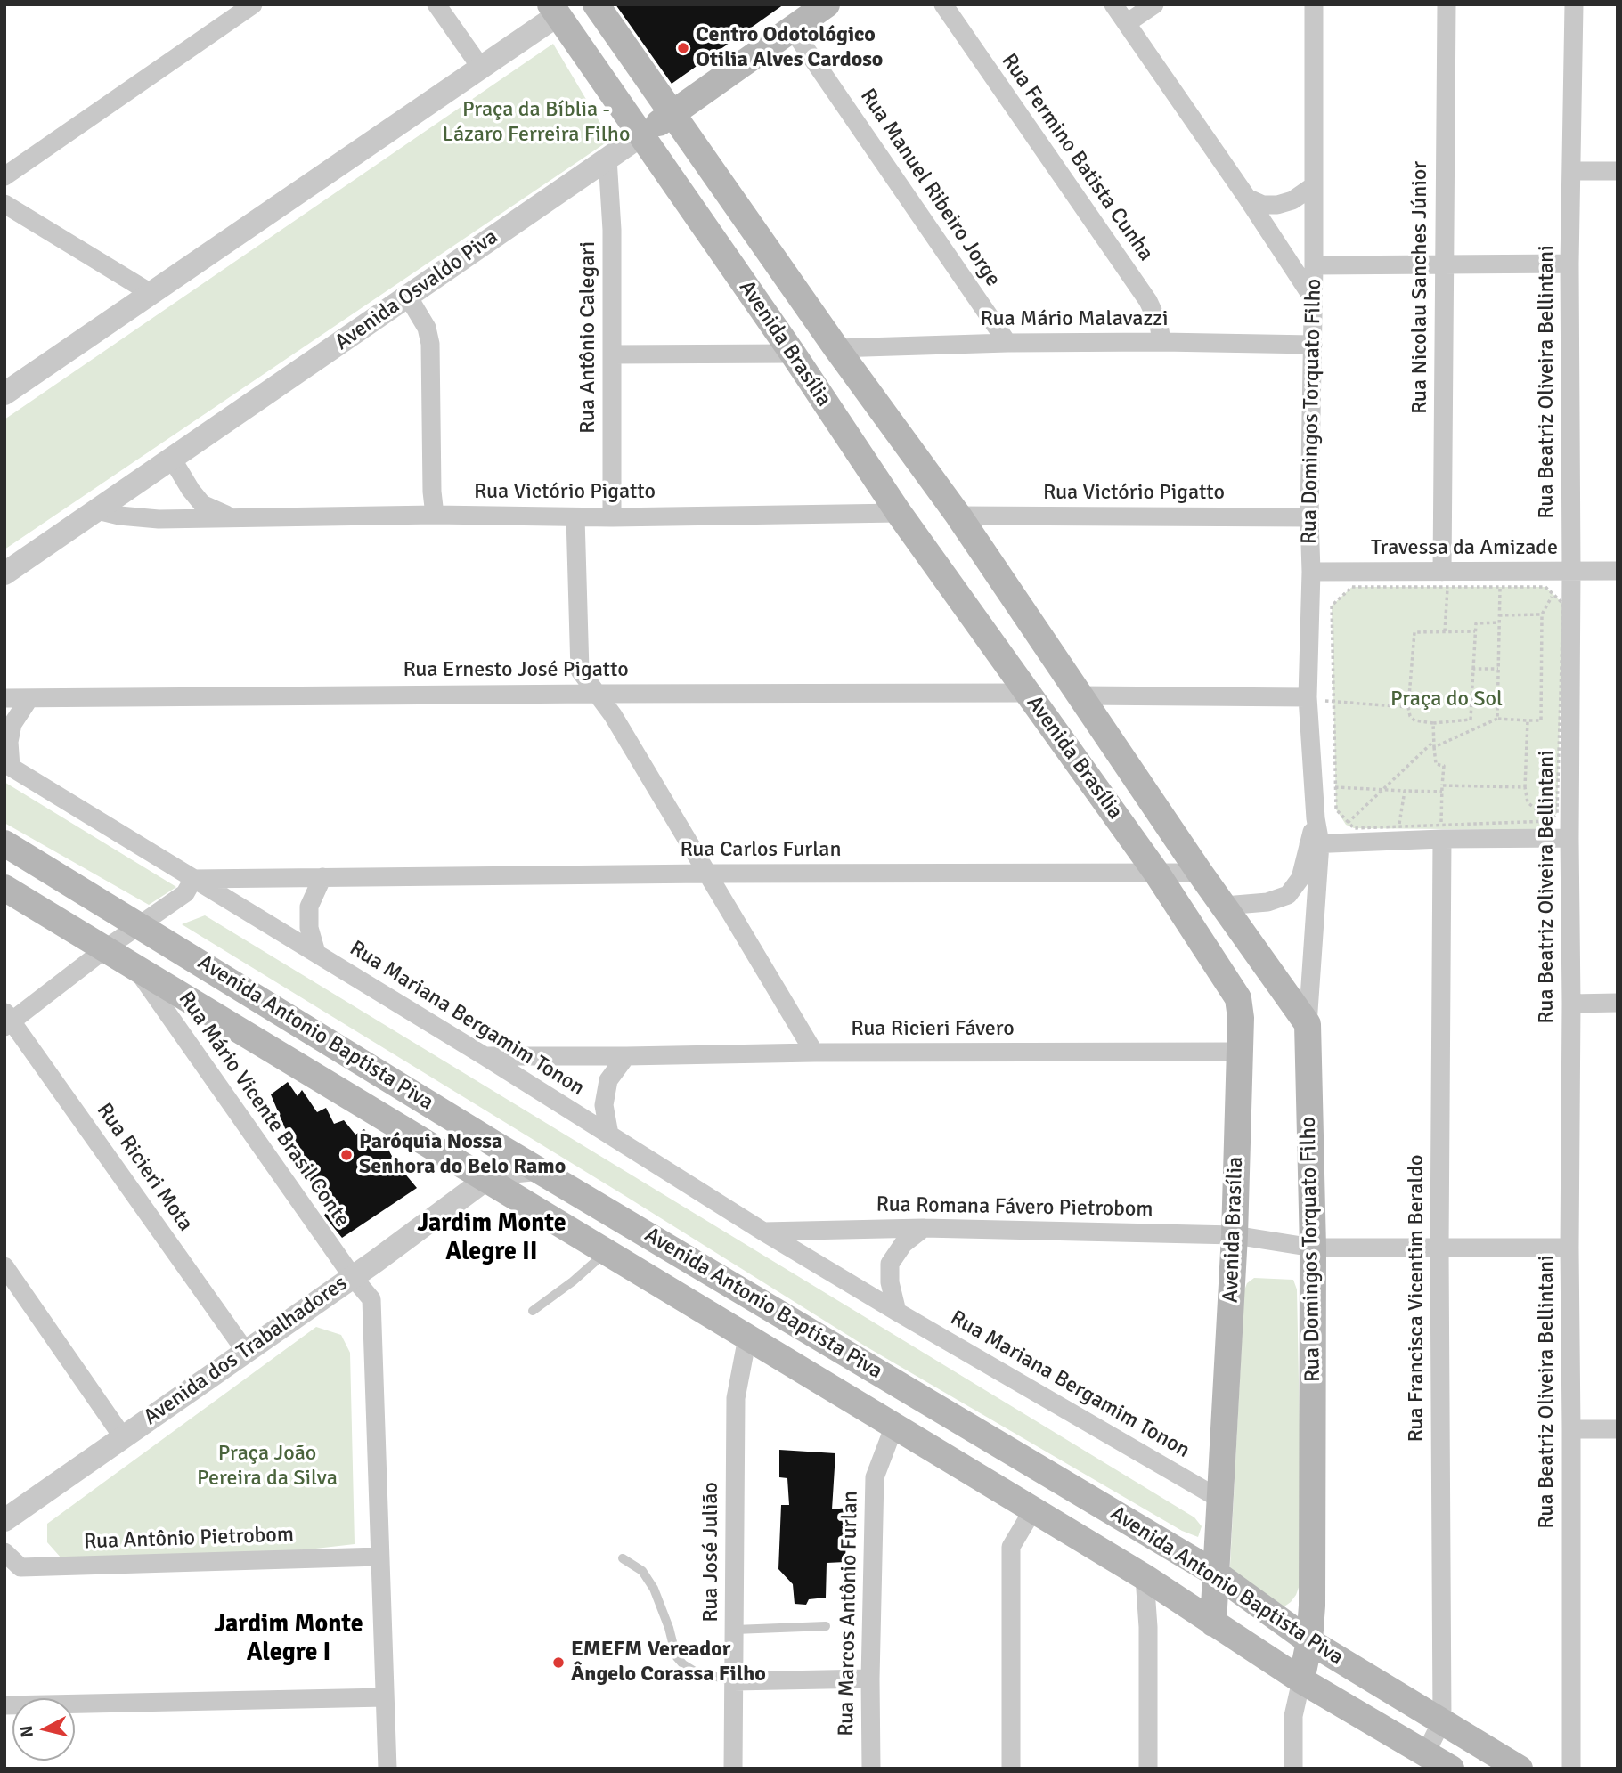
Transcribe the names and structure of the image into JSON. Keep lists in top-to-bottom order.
{
  "streets": {
    "main road": [
      "Avenida Osvaldo Piva",
      "Avenida Brasília",
      "Rua Domingos Torquato Filho",
      "Avenida Antonio Baptista Piva"
    ],
    "street": [
      "Rua Fermino Batista Cunha",
      "Rua Manuel Ribeiro Jorge",
      "Rua Nicolau Sanches Júnior",
      "Rua Mário Malavazzi",
      "Rua Antônio Calegari",
      "Rua Beatriz Oliveira Bellintani",
      "Rua Victório Pigatto",
      "Travessa da Amizade",
      "Rua Ernesto José Pigatto",
      "Rua Carlos Furlan",
      "Rua Mariana Bergamim Tonon",
      "Rua Ricieri Fávero",
      "Rua Mário Vicente Brasil Conte",
      "Rua Ricieri Mota",
      "Rua Romana Fávero Pietrobom",
      "Rua Francisca Vicentim Beraldo",
      "Avenida dos Trabalhadores",
      "Rua Antônio Pietrobom",
      "Rua José Julião",
      "Rua Marcos Antônio Furlan"
    ]
  },
  "crossings": [
    ["Rua Fermino Batista Cunha", "Rua Mário Malavazzi"],
    ["Rua Manuel Ribeiro Jorge", "Avenida Osvaldo Piva"],
    ["Rua Manuel Ribeiro Jorge", "Rua Mário Malavazzi"],
    ["Rua Nicolau Sanches Júnior", "Travessa da Amizade"],
    ["Avenida Osvaldo Piva", "Rua Antônio Calegari"],
    ["Avenida Osvaldo Piva", "Avenida Brasília"],
    ["Avenida Osvaldo Piva", "Rua Victório Pigatto"],
    ["Rua Mário Malavazzi", "Avenida Brasília"],
    ["Rua Mário Malavazzi", "Rua Domingos Torquato Filho"],
    ["Rua Antônio Calegari", "Rua Victório Pigatto"],
    ["Avenida Brasília", "Rua Domingos Torquato Filho"],
    ["Avenida Brasília", "Rua Victório Pigatto"],
    ["Avenida Brasília", "Rua Ernesto José Pigatto"],
    ["Avenida Brasília", "Rua Carlos Furlan"],
    ["Avenida Brasília", "Rua Mariana Bergamim Tonon"],
    ["Avenida Brasília", "Rua Ricieri Fávero"],
    ["Avenida Brasília", "Avenida Antonio Baptista Piva"],
    ["Avenida Brasília", "Rua Romana Fávero Pietrobom"],
    ["Rua Beatriz Oliveira Bellintani", "Travessa da Amizade"],
    ["Rua Beatriz Oliveira Bellintani", "Rua Romana Fávero Pietrobom"],
    ["Rua Domingos Torquato Filho", "Rua Victório Pigatto"],
    ["Rua Domingos Torquato Filho", "Travessa da Amizade"],
    ["Rua Domingos Torquato Filho", "Avenida Antonio Baptista Piva"],
    ["Rua Domingos Torquato Filho", "Rua Romana Fávero Pietrobom"],
    ["Rua Ernesto José Pigatto", "Rua Mariana Bergamim Tonon"],
    ["Rua Carlos Furlan", "Rua Mariana Bergamim Tonon"],
    ["Rua Mariana Bergamim Tonon", "Rua Ricieri Fávero"],
    ["Rua Mariana Bergamim Tonon", "Rua Romana Fávero Pietrobom"],
    ["Avenida Antonio Baptista Piva", "Rua Mário Vicente Brasil Conte"],
    ["Avenida Antonio Baptista Piva", "Rua Francisca Vicentim Beraldo"],
    ["Avenida Antonio Baptista Piva", "Avenida dos Trabalhadores"],
    ["Avenida Antonio Baptista Piva", "Rua José Julião"],
    ["Avenida Antonio Baptista Piva", "Rua Marcos Antônio Furlan"],
    ["Rua Mário Vicente Brasil Conte", "Avenida dos Trabalhadores"],
    ["Rua Mário Vicente Brasil Conte", "Rua Antônio Pietrobom"],
    ["Rua Ricieri Mota", "Avenida dos Trabalhadores"],
    ["Rua Romana Fávero Pietrobom", "Rua Francisca Vicentim Beraldo"]
  ],
  "districts": ["Jardim Monte Alegre II", "Jardim Monte Alegre I"],
  "parks": ["Praça da Bíblia - Lázaro Ferreira Filho", "Praça do Sol", "Praça João Pereira da Silva"],
  "places": ["Centro Odotológico Otilia Alves Cardoso", "Paróquia Nossa Senhora do Belo Ramo", "EMEFM Vereador Ângelo Corassa Filho"],
  "north": "left"
}
